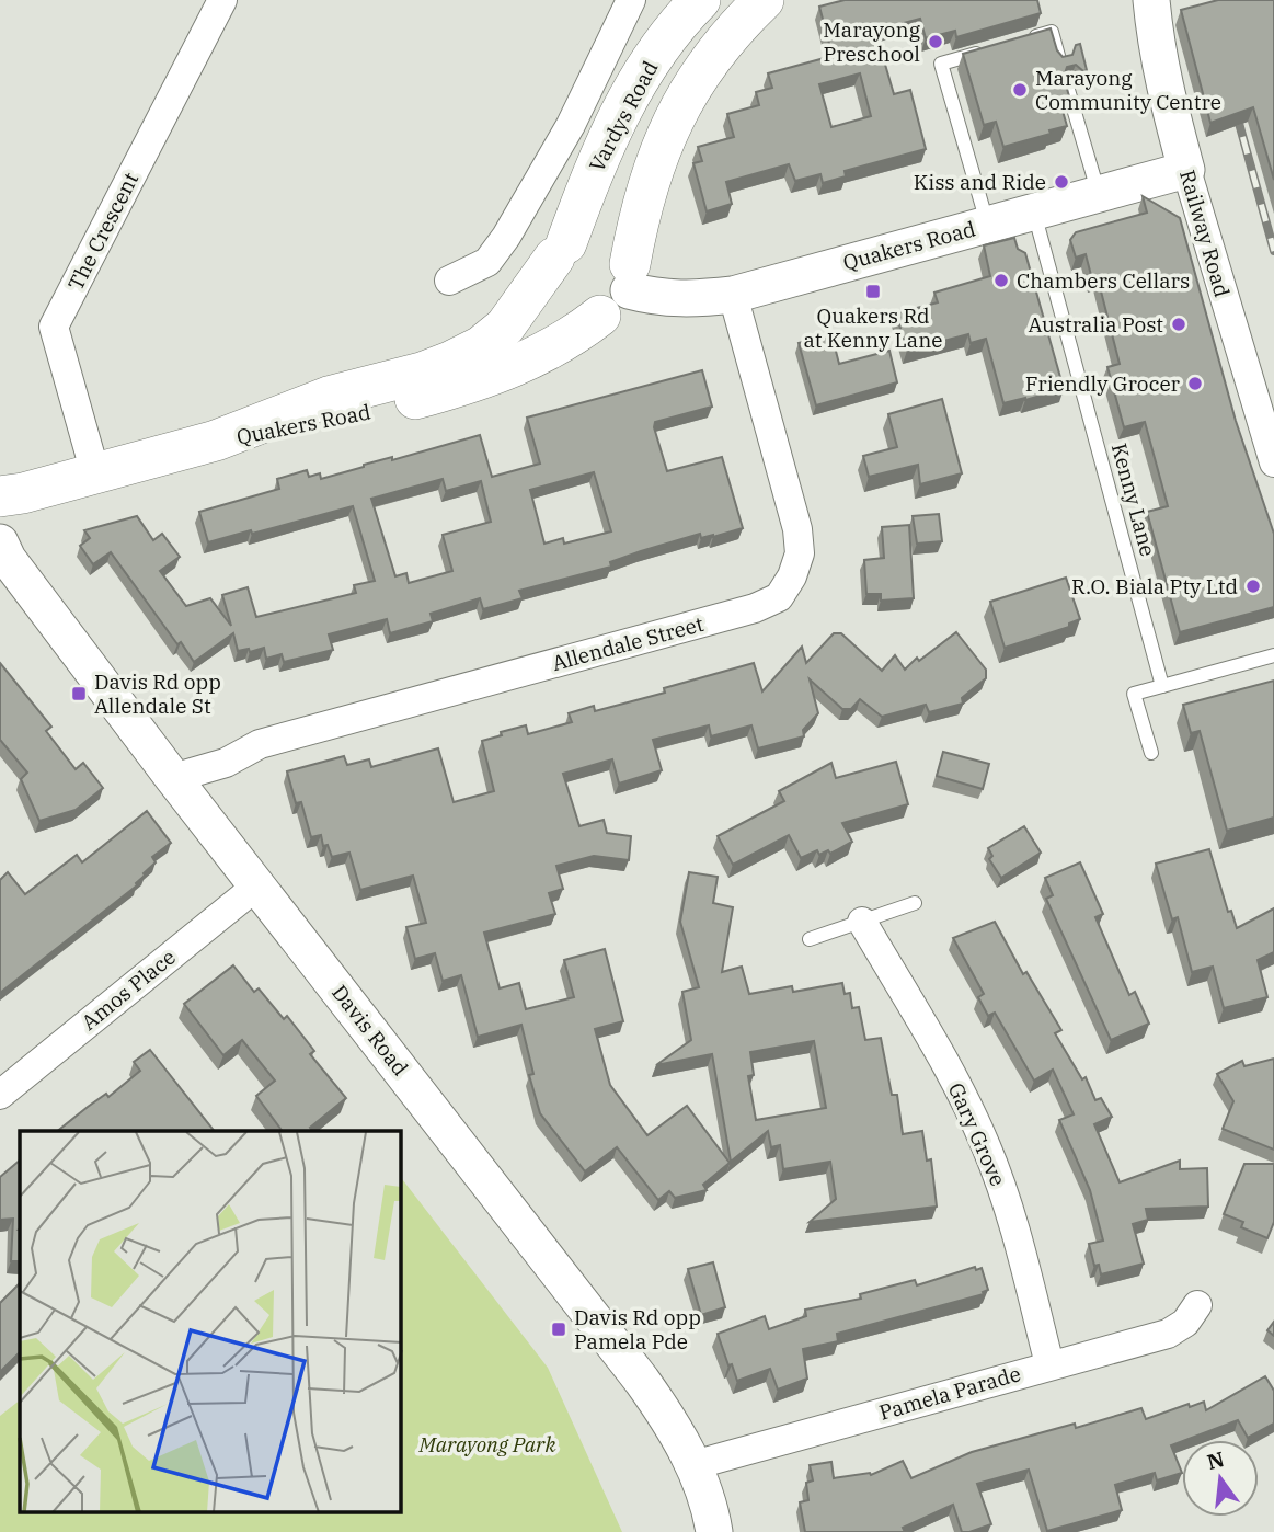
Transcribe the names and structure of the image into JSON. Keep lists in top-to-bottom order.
{
  "streets": {
    "main road": ["Vardys Road", "Quakers Road"],
    "street": [
      "The Crescent",
      "Railway Road",
      "Allendale Street",
      "Amos Place",
      "Davis Road",
      "Gary Grove",
      "Pamela Parade"
    ],
    "lane": ["Kenny Lane"]
  },
  "crossings": [
    ["Vardys Road", "Quakers Road"],
    ["The Crescent", "Quakers Road"],
    ["Railway Road", "Quakers Road"],
    ["Quakers Road", "Kenny Lane"],
    ["Quakers Road", "Allendale Street"],
    ["Allendale Street", "Davis Road"],
    ["Amos Place", "Davis Road"],
    ["Davis Road", "Pamela Parade"],
    ["Gary Grove", "Pamela Parade"]
  ],
  "parks": ["Marayong Park"],
  "places": {
    "other": [
      "Marayong Preschool",
      "Marayong Community Centre",
      "Kiss and Ride",
      "Chambers Cellars",
      "Australia Post",
      "Friendly Grocer",
      "R.O. Biala Pty Ltd"
    ],
    "transit": ["Quakers Rd at Kenny Lane", "Davis Rd opp Allendale St", "Davis Rd opp Pamela Pde"]
  },
  "north": "top"
}
